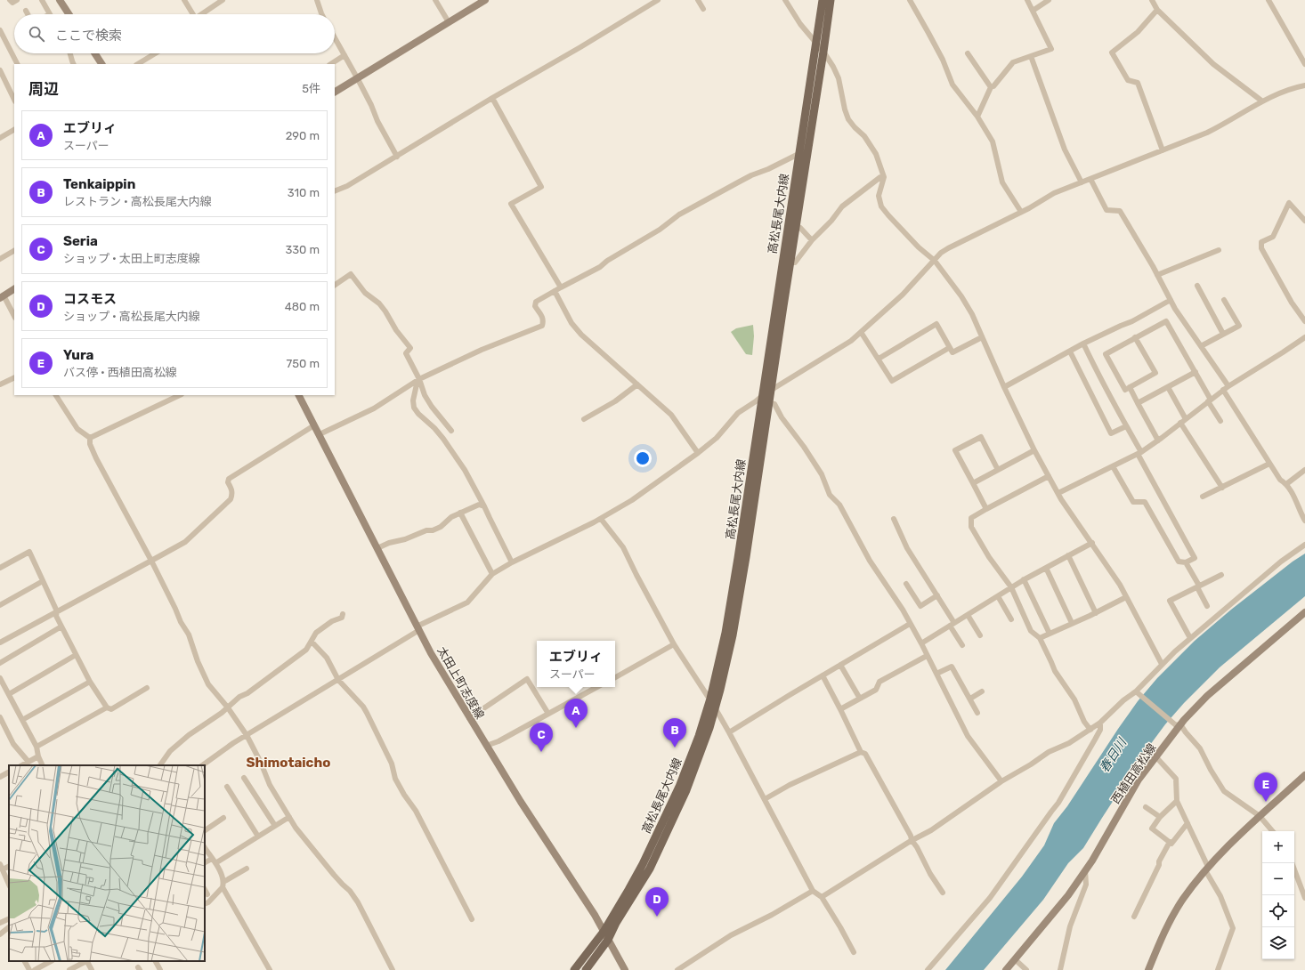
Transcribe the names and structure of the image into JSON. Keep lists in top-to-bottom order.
{
  "streets": {
    "main road": ["高松長尾大内線", "太田上町志度線", "西植田高松線"]
  },
  "crossings": [
    ["高松長尾大内線", "太田上町志度線"]
  ],
  "districts": ["Shimotaicho"],
  "water": ["春日川"],
  "page": {
    "search": "ここで検索",
    "heading": ["周辺", "5件"],
    "list": [
      {
        "mark": "A",
        "name": "エブリィ",
        "note": "スーパー",
        "value": "290 m"
      },
      {
        "mark": "B",
        "name": "Tenkaippin",
        "note": "レストラン · 高松長尾大内線",
        "value": "310 m"
      },
      {
        "mark": "C",
        "name": "Seria",
        "note": "ショップ · 太田上町志度線",
        "value": "330 m"
      },
      {
        "mark": "D",
        "name": "コスモス",
        "note": "ショップ · 高松長尾大内線",
        "value": "480 m"
      },
      {
        "mark": "E",
        "name": "Yura",
        "note": "バス停 · 西植田高松線",
        "value": "750 m"
      }
    ],
    "popup": ["エブリィ", "スーパー"],
    "pins": [
      "A",
      "B",
      "C",
      "E",
      "D"
    ],
    "map_buttons": ["+", "−"]
  }
}
